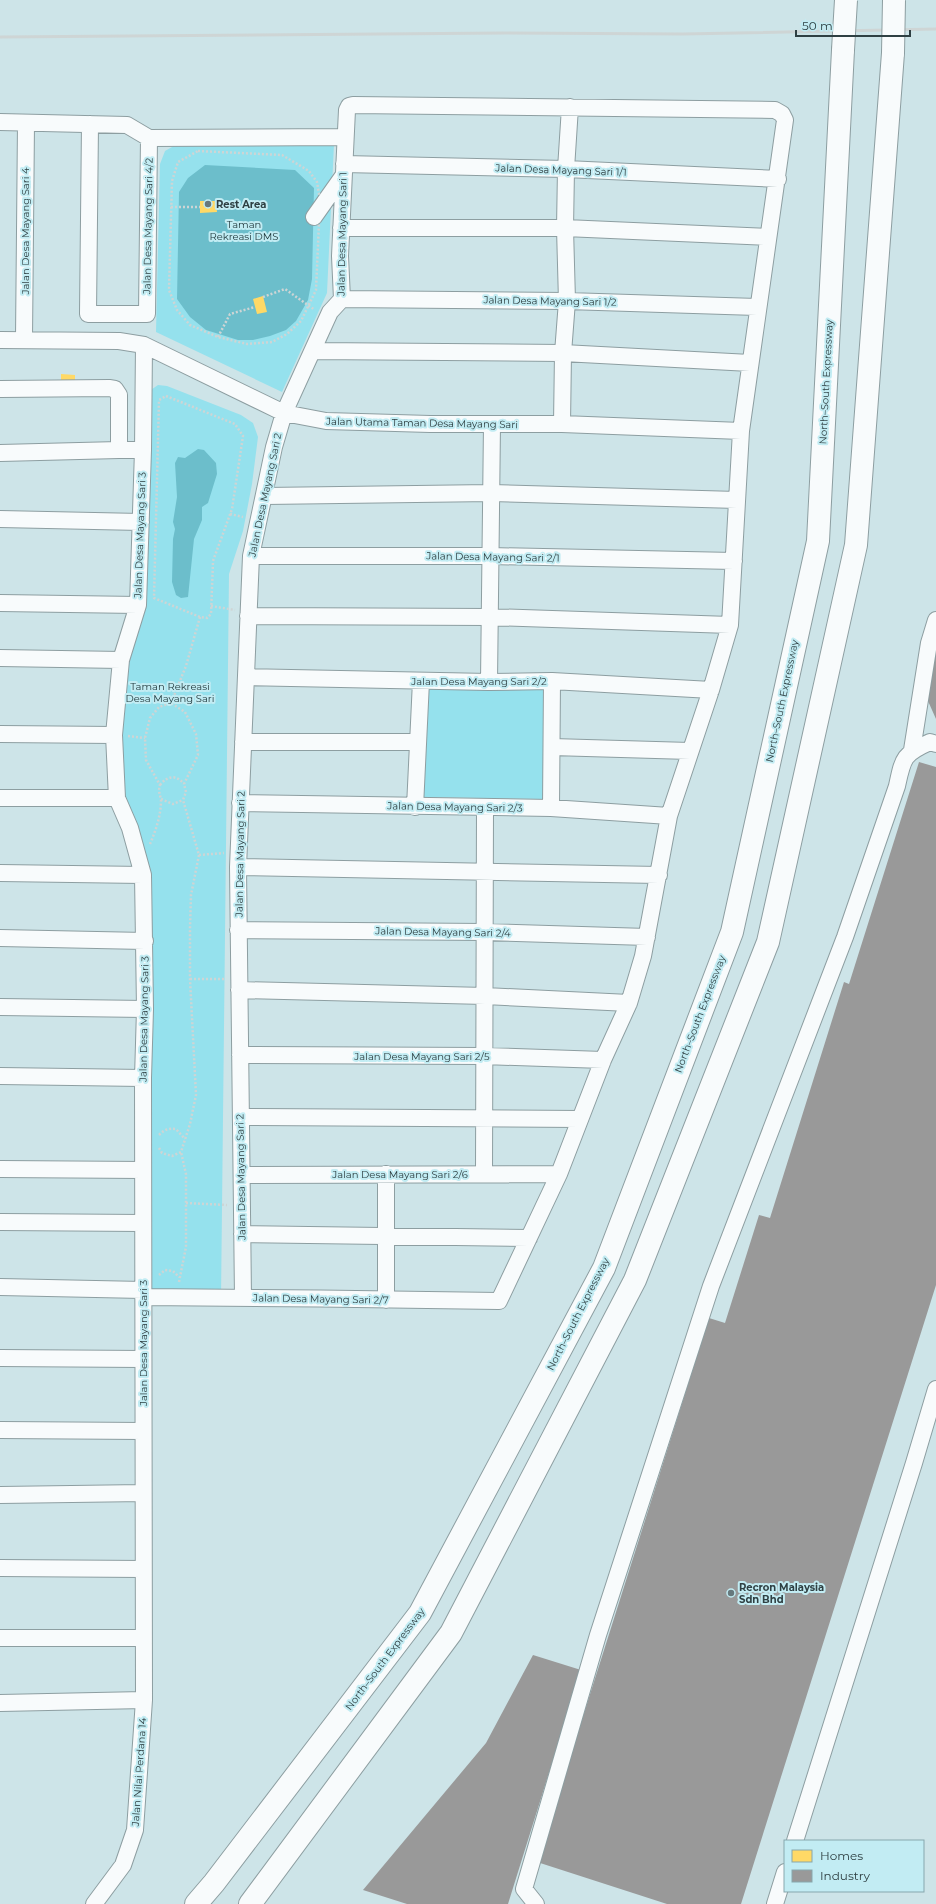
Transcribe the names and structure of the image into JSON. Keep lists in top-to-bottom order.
{
  "streets": {
    "highway": ["North–South Expressway"],
    "street": [
      "Jalan Desa Mayang Sari 1/1",
      "Jalan Desa Mayang Sari 4/2",
      "Jalan Desa Mayang Sari 4",
      "Jalan Desa Mayang Sari 1",
      "Jalan Desa Mayang Sari 1/2",
      "Jalan Utama Taman Desa Mayang Sari",
      "Jalan Desa Mayang Sari 2",
      "Jalan Desa Mayang Sari 3",
      "Jalan Desa Mayang Sari 2/1",
      "Jalan Desa Mayang Sari 2/2",
      "Jalan Desa Mayang Sari 2/3",
      "Jalan Desa Mayang Sari 2/4",
      "Jalan Desa Mayang Sari 2/5",
      "Jalan Desa Mayang Sari 2/6",
      "Jalan Desa Mayang Sari 2/7",
      "Jalan Nilai Perdana 14"
    ]
  },
  "crossings": [
    ["Jalan Desa Mayang Sari 1/1", "Jalan Desa Mayang Sari 1"],
    ["Jalan Desa Mayang Sari 4", "Jalan Utama Taman Desa Mayang Sari"],
    ["Jalan Desa Mayang Sari 1", "Jalan Desa Mayang Sari 1/2"],
    ["Jalan Desa Mayang Sari 1", "Jalan Utama Taman Desa Mayang Sari"],
    ["Jalan Desa Mayang Sari 1", "Jalan Desa Mayang Sari 2"],
    ["Jalan Utama Taman Desa Mayang Sari", "Jalan Desa Mayang Sari 2"],
    ["Jalan Utama Taman Desa Mayang Sari", "Jalan Desa Mayang Sari 3"],
    ["Jalan Desa Mayang Sari 2", "Jalan Desa Mayang Sari 2/1"],
    ["Jalan Desa Mayang Sari 2", "Jalan Desa Mayang Sari 2/2"],
    ["Jalan Desa Mayang Sari 2", "Jalan Desa Mayang Sari 2/3"],
    ["Jalan Desa Mayang Sari 2", "Jalan Desa Mayang Sari 2/4"],
    ["Jalan Desa Mayang Sari 2", "Jalan Desa Mayang Sari 2/5"],
    ["Jalan Desa Mayang Sari 2", "Jalan Desa Mayang Sari 2/6"],
    ["Jalan Desa Mayang Sari 2", "Jalan Desa Mayang Sari 2/7"],
    ["Jalan Desa Mayang Sari 3", "Jalan Desa Mayang Sari 2/7"],
    ["Jalan Desa Mayang Sari 3", "Jalan Nilai Perdana 14"]
  ],
  "parks": ["Taman Rekreasi DMS", "Taman Rekreasi Desa Mayang Sari"],
  "places": ["Rest Area", "Recron Malaysia Sdn Bhd"],
  "legend": ["Homes", "Industry"],
  "scale_bar": "50 m"
}
